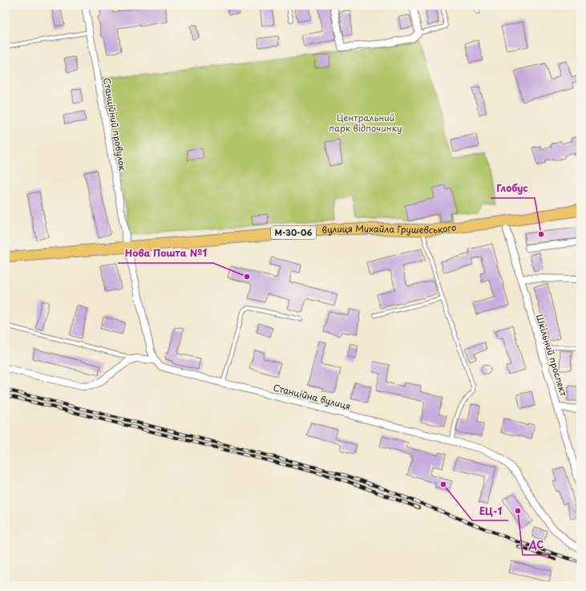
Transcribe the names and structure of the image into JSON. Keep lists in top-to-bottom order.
{
  "streets": {
    "main road": ["вулиця Михайла Грушевського", "М-30-06"],
    "street": ["Станційний провулок", "Шкільний проспект", "Станційна вулиця"]
  },
  "crossings": [
    ["Станційний провулок", "вулиця Михайла Грушевського"],
    ["Станційний провулок", "Станційна вулиця"]
  ],
  "parks": ["Центральний парк відпочинку"],
  "places": [
    "Глобус",
    "Нова Пошта №1",
    "ЕЦ-1",
    "ДС"
  ]
}
